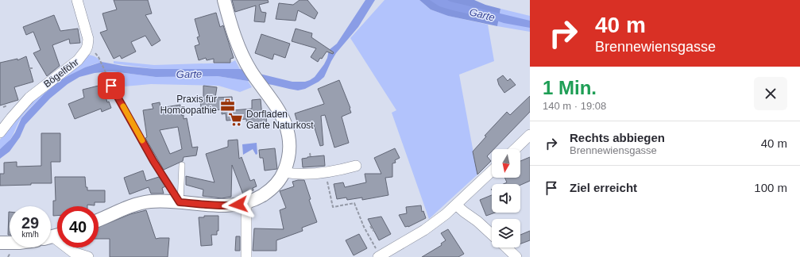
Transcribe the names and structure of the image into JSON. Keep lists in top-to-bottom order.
{
  "streets": {
    "street": ["Bögelföhr"]
  },
  "water": ["Garte"],
  "places": {
    "office": ["Praxis für Homöopathie"],
    "supermarket": ["Dorfladen Garte Naturkost"]
  },
  "north": "bottom",
  "page": {
    "turn": ["40 m", "Brennewiensgasse"],
    "heading": ["1 Min.", "140 m · 19:08"],
    "list": [
      {
        "name": "Rechts abbiegen",
        "note": "Brennewiensgasse",
        "value": "40 m"
      },
      {
        "name": "Ziel erreicht",
        "value": "100 m"
      }
    ],
    "speed": "29 km/h",
    "limit": "40"
  }
}
